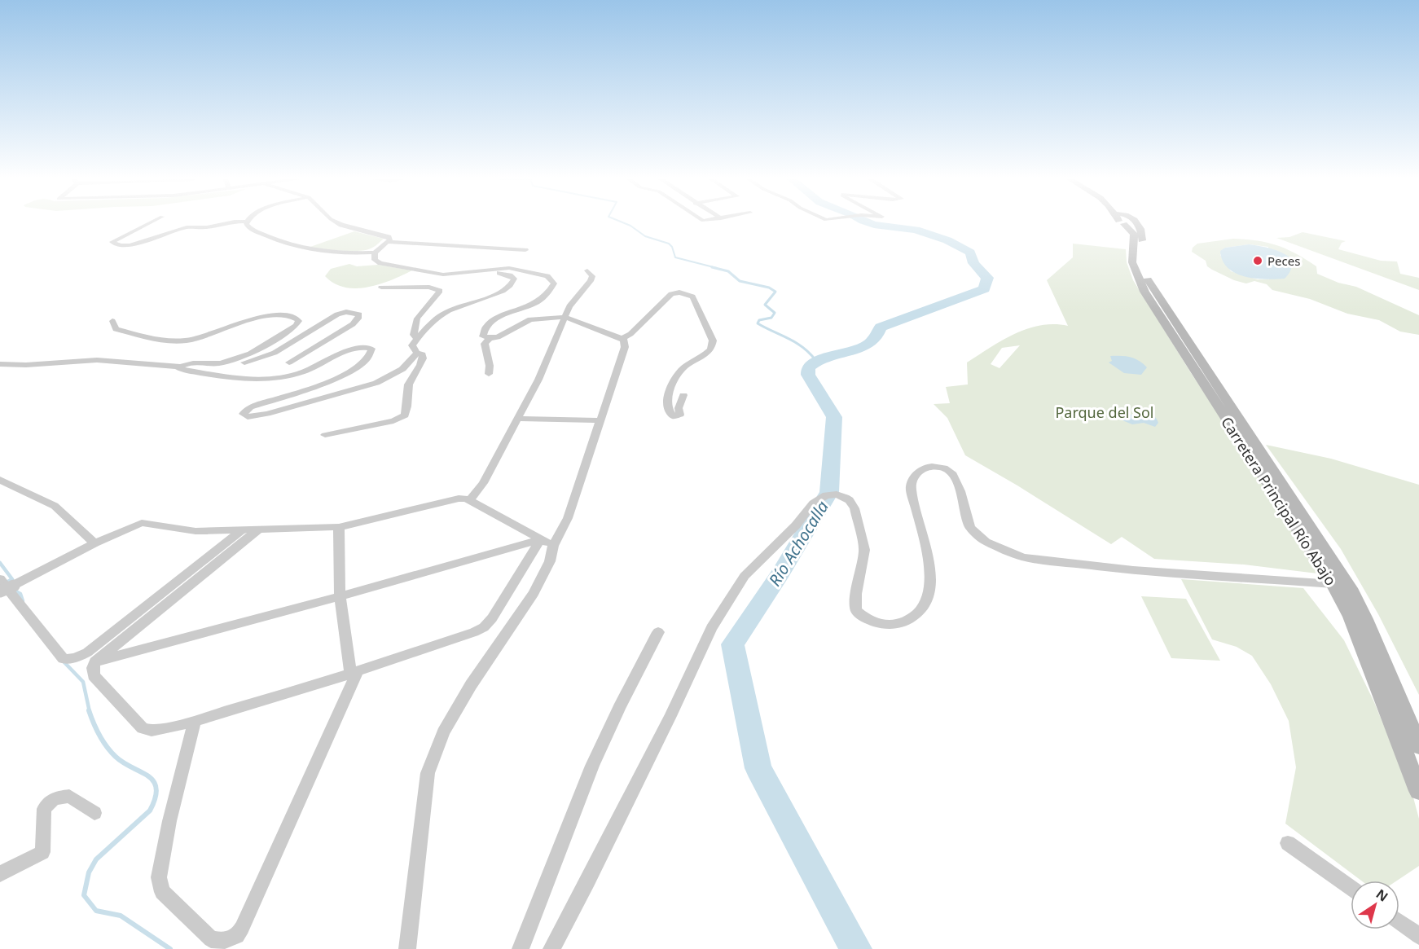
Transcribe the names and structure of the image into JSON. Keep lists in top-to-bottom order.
{
  "streets": {
    "main road": ["Carretera Principal Río Abajo"]
  },
  "water": ["Río Achocalla"],
  "parks": ["Parque del Sol"],
  "places": ["Peces"],
  "north": "top right"
}
